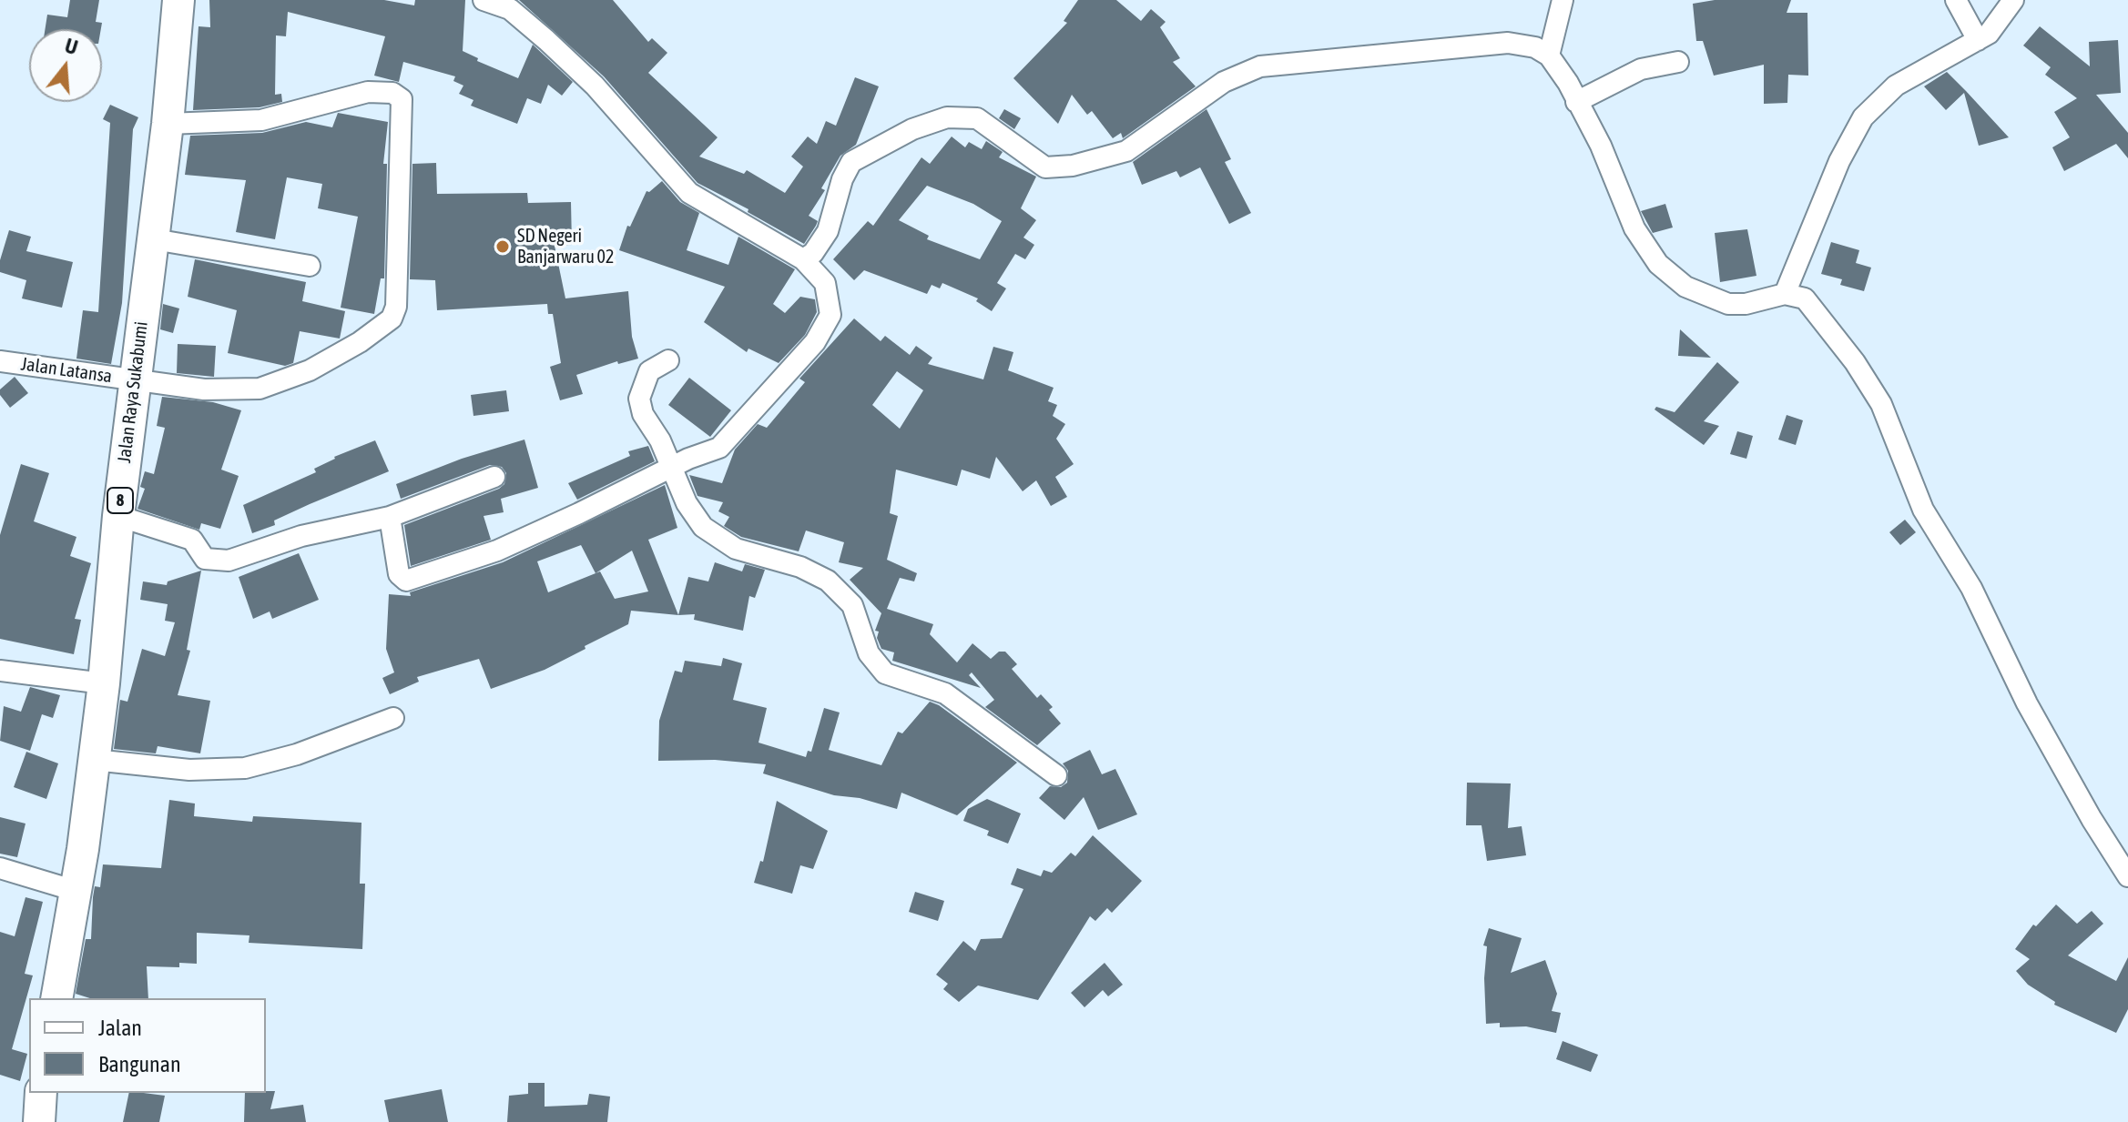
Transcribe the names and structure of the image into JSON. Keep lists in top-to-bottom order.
{
  "streets": {
    "highway": ["Jalan Raya Sukabumi", "8"],
    "street": ["Jalan Latansa"]
  },
  "crossings": [
    ["Jalan Latansa", "Jalan Raya Sukabumi"]
  ],
  "places": ["SD Negeri Banjarwaru 02"],
  "legend": ["Jalan", "Bangunan"],
  "north": "top"
}
